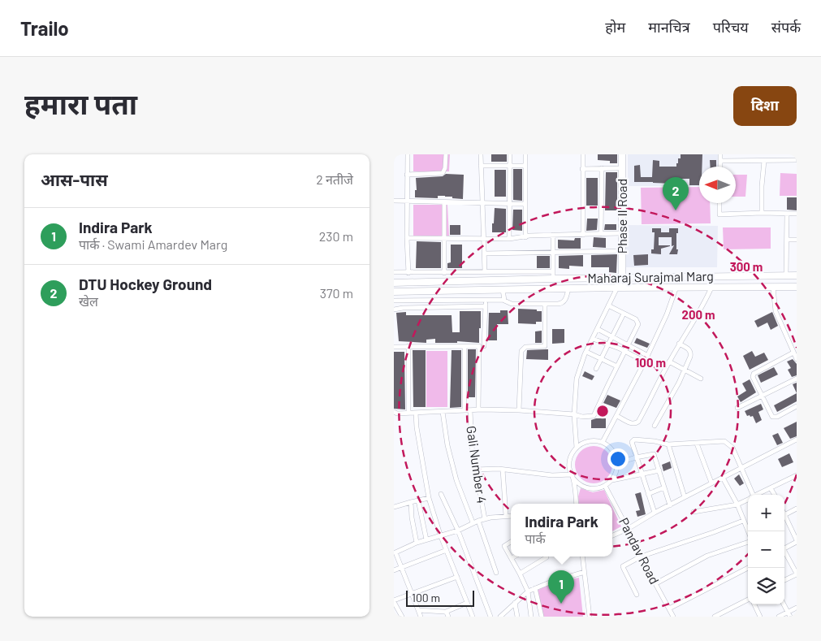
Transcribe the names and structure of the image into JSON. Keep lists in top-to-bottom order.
{
  "streets": {
    "main road": ["Phase II Road", "Maharaj Surajmal Marg"],
    "street": ["Gali Number 4", "Pandav Road"]
  },
  "crossings": [
    ["Phase II Road", "Maharaj Surajmal Marg"]
  ],
  "scale_bar": "100 m",
  "north": "left",
  "page": {
    "header": "Trailo",
    "nav": [
      "होम",
      "मानचित्र",
      "परिचय",
      "संपर्क"
    ],
    "title": "हमारा पता",
    "buttons": "दिशा",
    "heading": ["आस-पास", "2 नतीजे"],
    "pins": ["2", "1"],
    "list": [
      {
        "mark": "1",
        "name": "Indira Park",
        "note": "पार्क · Swami Amardev Marg",
        "value": "230 m"
      },
      {
        "mark": "2",
        "name": "DTU Hockey Ground",
        "note": "खेल",
        "value": "370 m"
      }
    ],
    "map_buttons": ["+", "−"],
    "popup": ["Indira Park", "पार्क"],
    "scale": "100 m"
  },
  "rings": ["300 m", "200 m", "100 m"]
}
